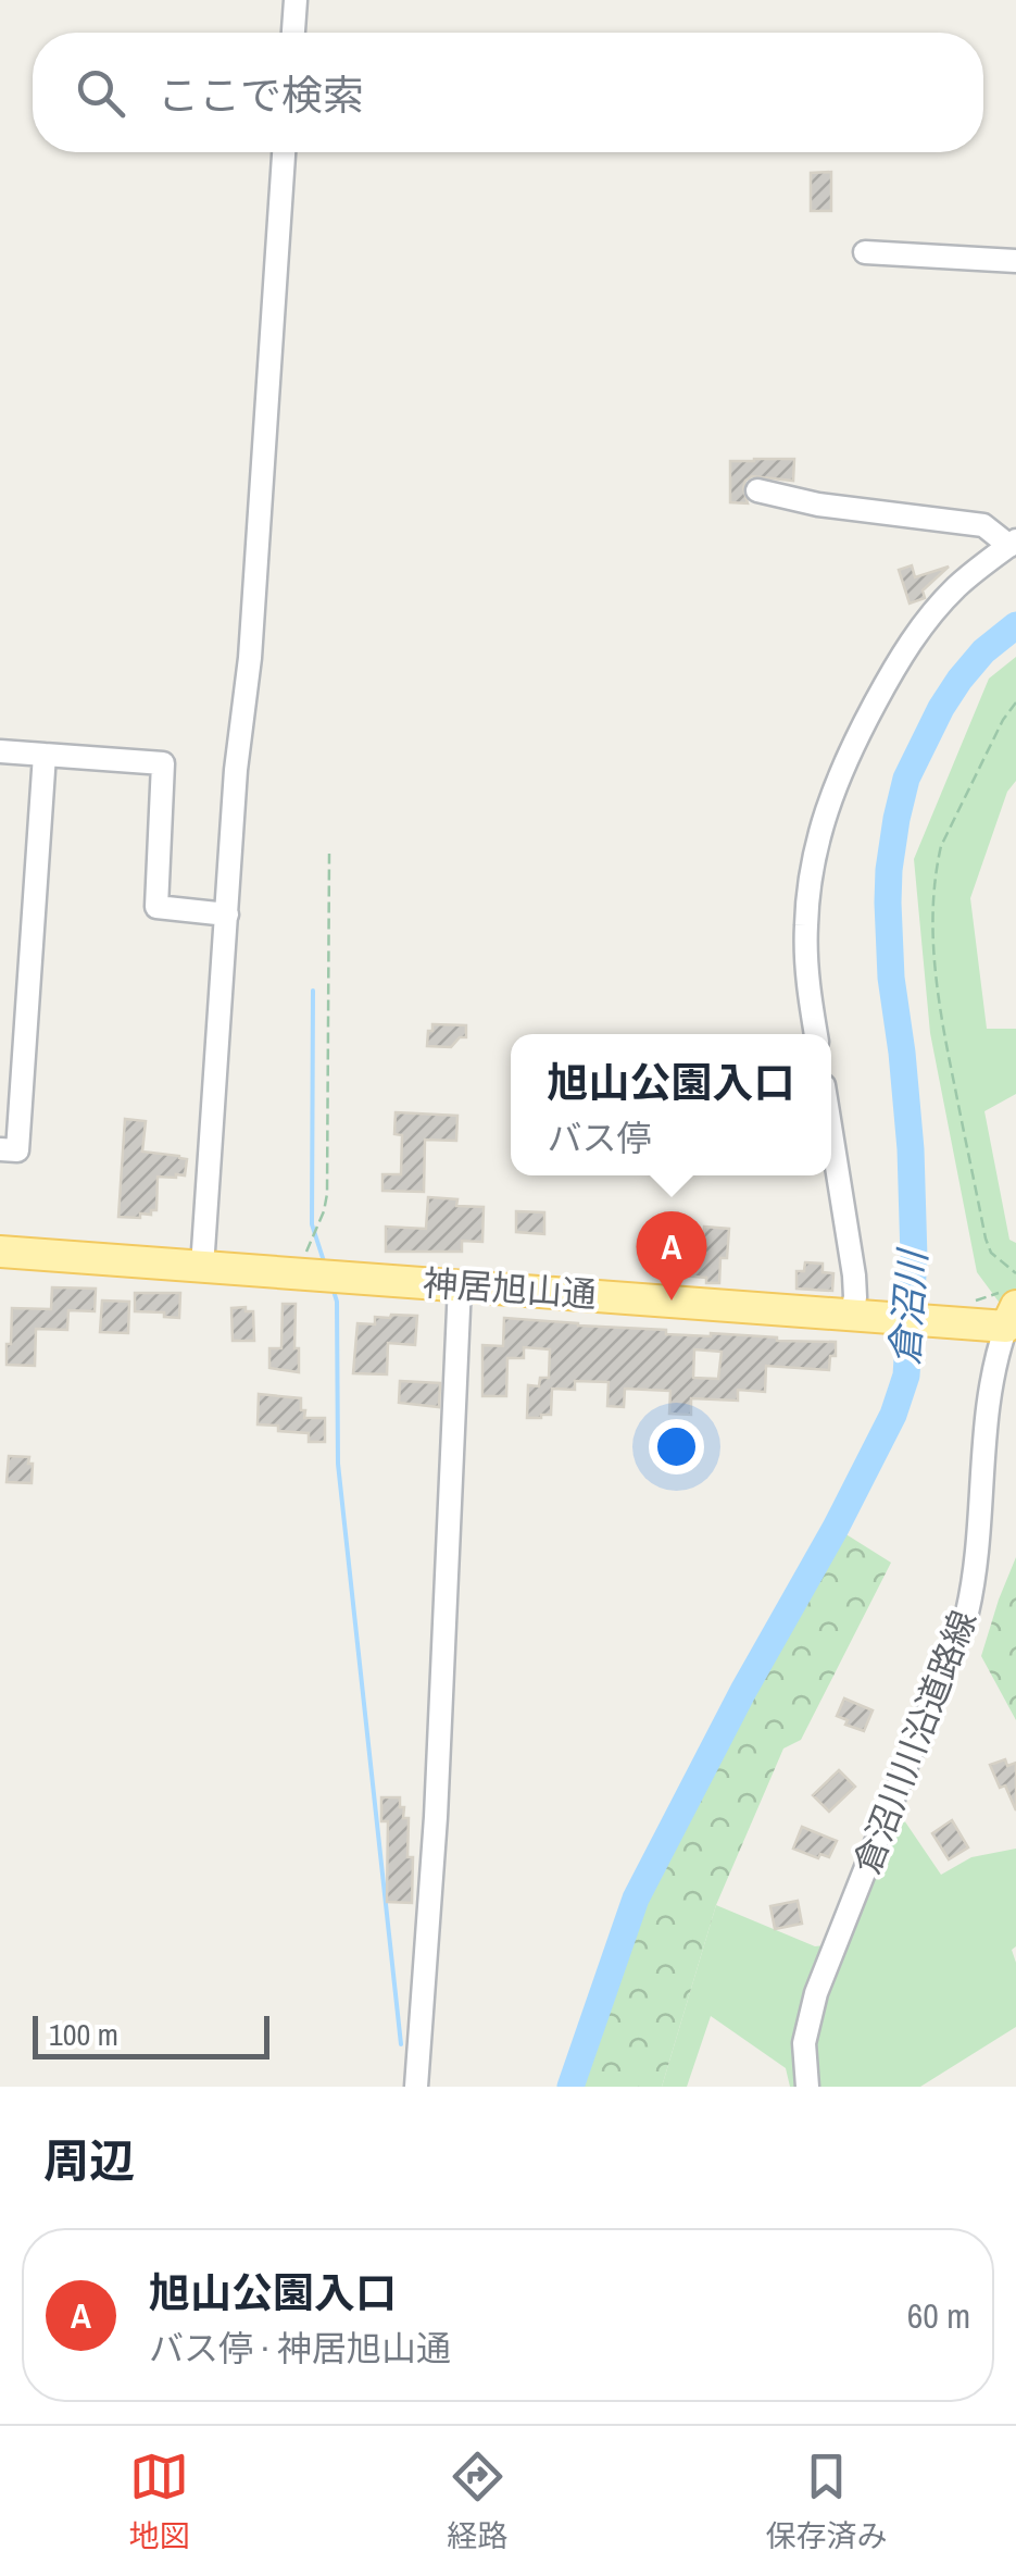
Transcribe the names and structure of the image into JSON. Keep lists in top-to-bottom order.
{
  "streets": {
    "main road": ["神居旭山通"],
    "street": ["倉沼川川沿道路線"]
  },
  "crossings": [
    ["神居旭山通", "倉沼川川沿道路線"]
  ],
  "water": ["倉沼川"],
  "scale_bar": "100 m",
  "page": {
    "search": "ここで検索",
    "popup": ["旭山公園入口", "バス停"],
    "pins": "A",
    "scale": "100 m",
    "heading": "周辺",
    "list": [
      {
        "mark": "A",
        "name": "旭山公園入口",
        "note": "バス停 · 神居旭山通",
        "value": "60 m"
      }
    ],
    "nav": ["地図", "経路", "保存済み"]
  }
}
